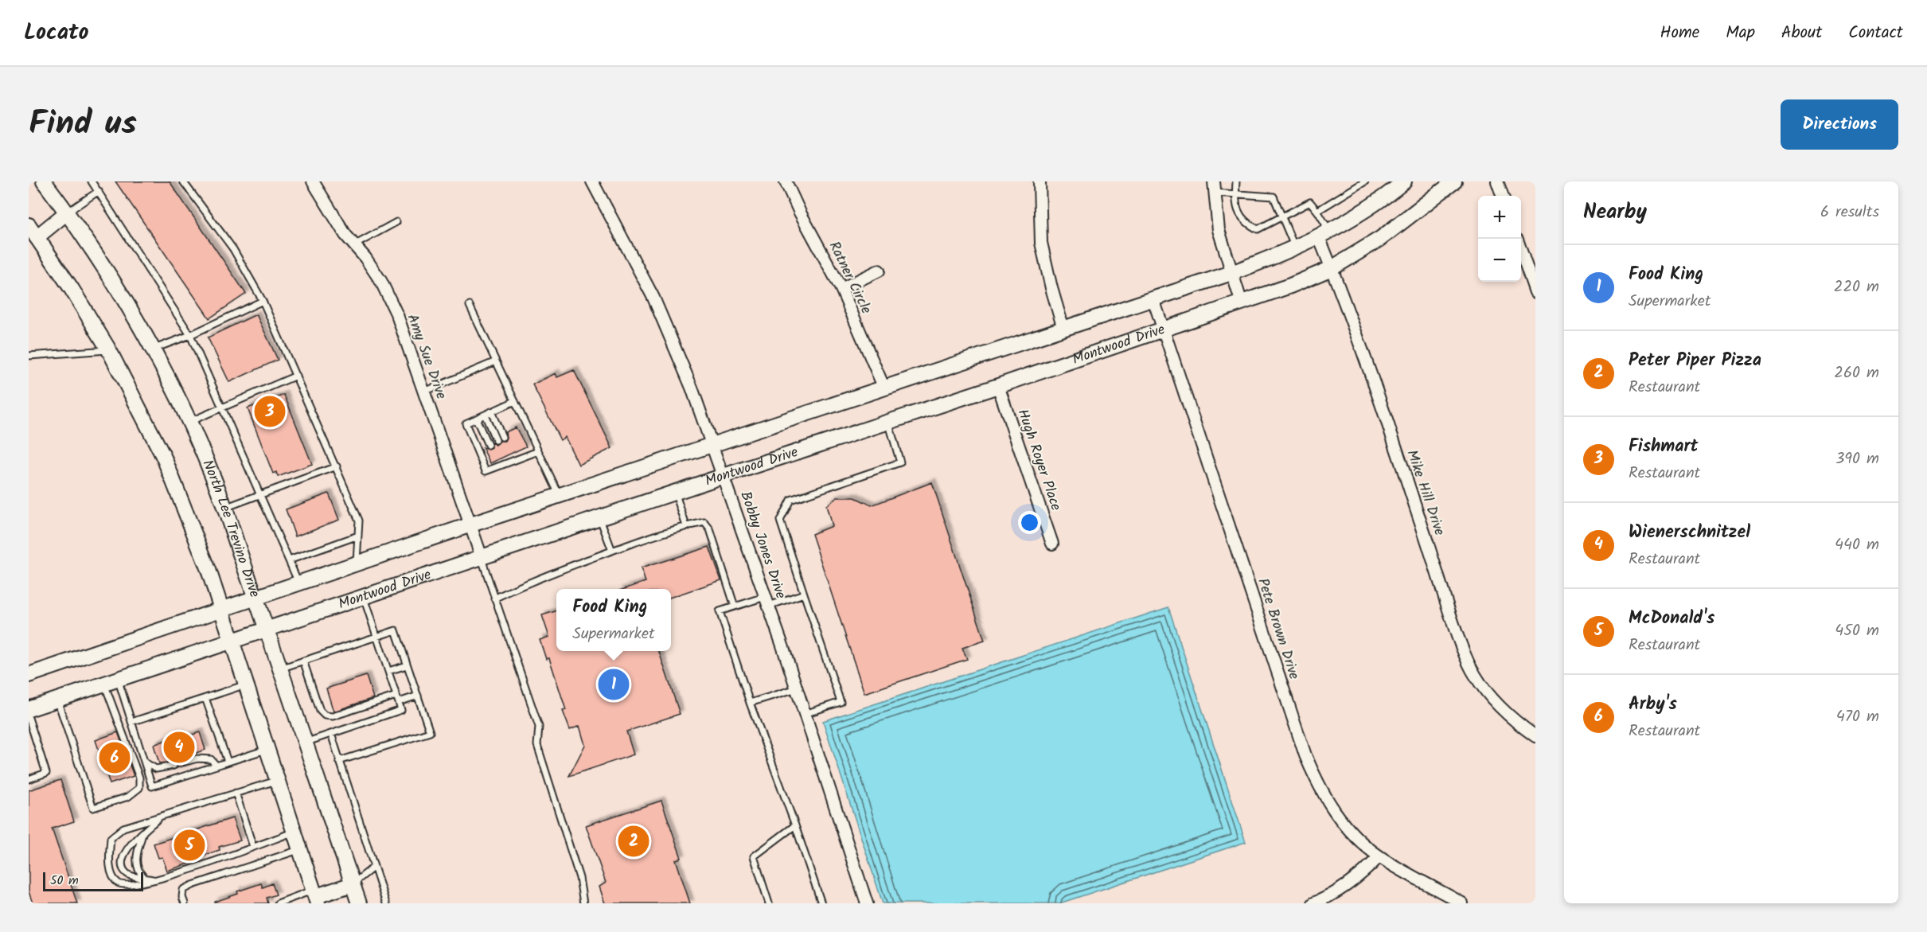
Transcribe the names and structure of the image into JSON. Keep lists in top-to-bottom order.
{
  "streets": {
    "main road": ["Montwood Drive", "North Lee Trevino Drive"],
    "street": [
      "Ratner Circle",
      "Amy Sue Drive",
      "Hugh Royer Place",
      "Mike Hill Drive",
      "Bobby Jones Drive",
      "Pete Brown Drive"
    ]
  },
  "crossings": [
    ["Montwood Drive", "Amy Sue Drive"],
    ["Montwood Drive", "Hugh Royer Place"],
    ["Montwood Drive", "Mike Hill Drive"],
    ["Montwood Drive", "North Lee Trevino Drive"],
    ["Montwood Drive", "Bobby Jones Drive"],
    ["Montwood Drive", "Pete Brown Drive"]
  ],
  "scale_bar": "50 m",
  "page": {
    "header": "Locato",
    "nav": [
      "Home",
      "Map",
      "About",
      "Contact"
    ],
    "title": "Find us",
    "buttons": "Directions",
    "heading": ["Nearby", "6 results"],
    "map_buttons": ["+", "−"],
    "list": [
      {
        "mark": "1",
        "name": "Food King",
        "note": "Supermarket",
        "value": "220 m"
      },
      {
        "mark": "2",
        "name": "Peter Piper Pizza",
        "note": "Restaurant",
        "value": "260 m"
      },
      {
        "mark": "3",
        "name": "Fishmart",
        "note": "Restaurant",
        "value": "390 m"
      },
      {
        "mark": "4",
        "name": "Wienerschnitzel",
        "note": "Restaurant",
        "value": "440 m"
      },
      {
        "mark": "5",
        "name": "McDonald's",
        "note": "Restaurant",
        "value": "450 m"
      },
      {
        "mark": "6",
        "name": "Arby's",
        "note": "Restaurant",
        "value": "470 m"
      }
    ],
    "pins": [
      "3",
      "1",
      "4",
      "6",
      "2",
      "5"
    ],
    "popup": ["Food King", "Supermarket"],
    "scale": "50 m"
  }
}
